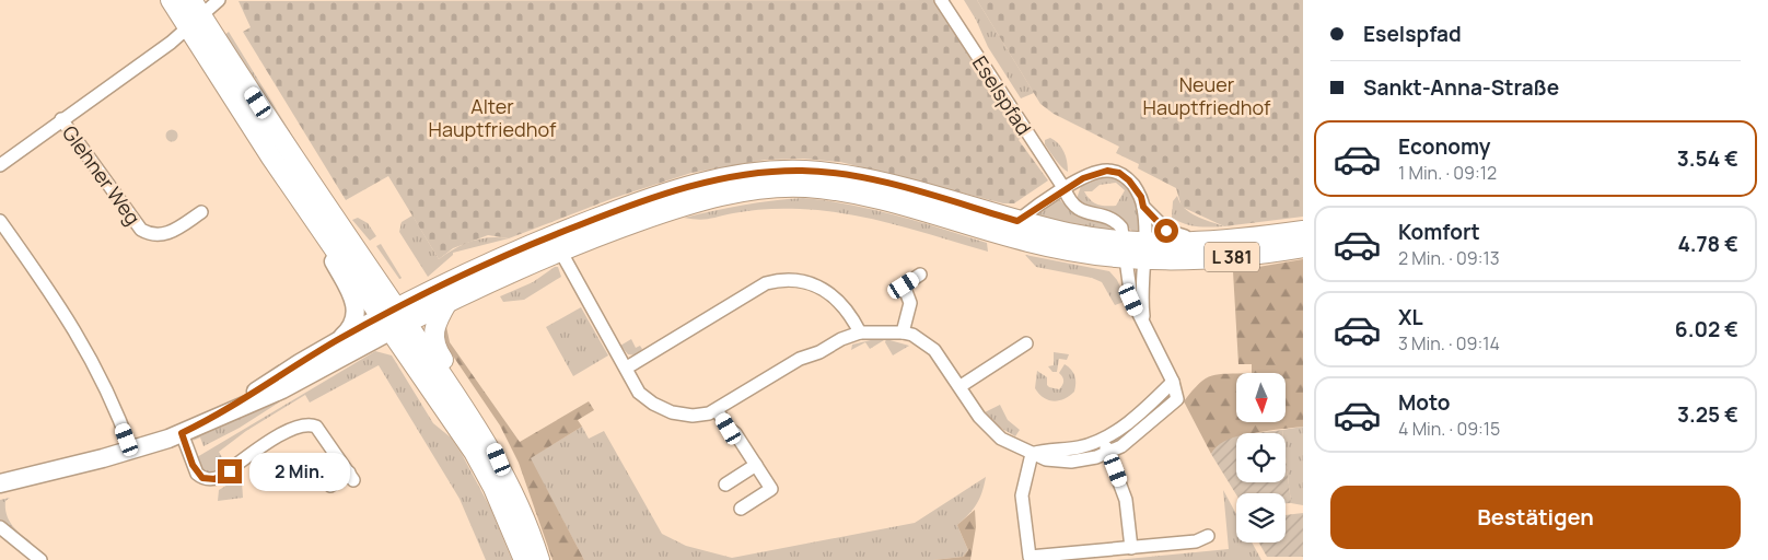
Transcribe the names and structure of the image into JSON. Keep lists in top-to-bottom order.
{
  "streets": {
    "main road": ["L 381"],
    "street": ["Eselspfad", "Glehner Weg"]
  },
  "crossings": [
    ["Eselspfad", "L 381"]
  ],
  "parks": ["Neuer Hauptfriedhof", "Alter Hauptfriedhof"],
  "north": "bottom",
  "page": {
    "banner": ["Eselspfad", "Sankt-Anna-Straße"],
    "list": [
      {
        "name": "Economy",
        "note": "1 Min. · 09:12",
        "value": "3.54 €"
      },
      {
        "name": "Komfort",
        "note": "2 Min. · 09:13",
        "value": "4.78 €"
      },
      {
        "name": "XL",
        "note": "3 Min. · 09:14",
        "value": "6.02 €"
      },
      {
        "name": "Moto",
        "note": "4 Min. · 09:15",
        "value": "3.25 €"
      }
    ],
    "bubble": "2 Min.",
    "buttons": "Bestätigen"
  }
}
